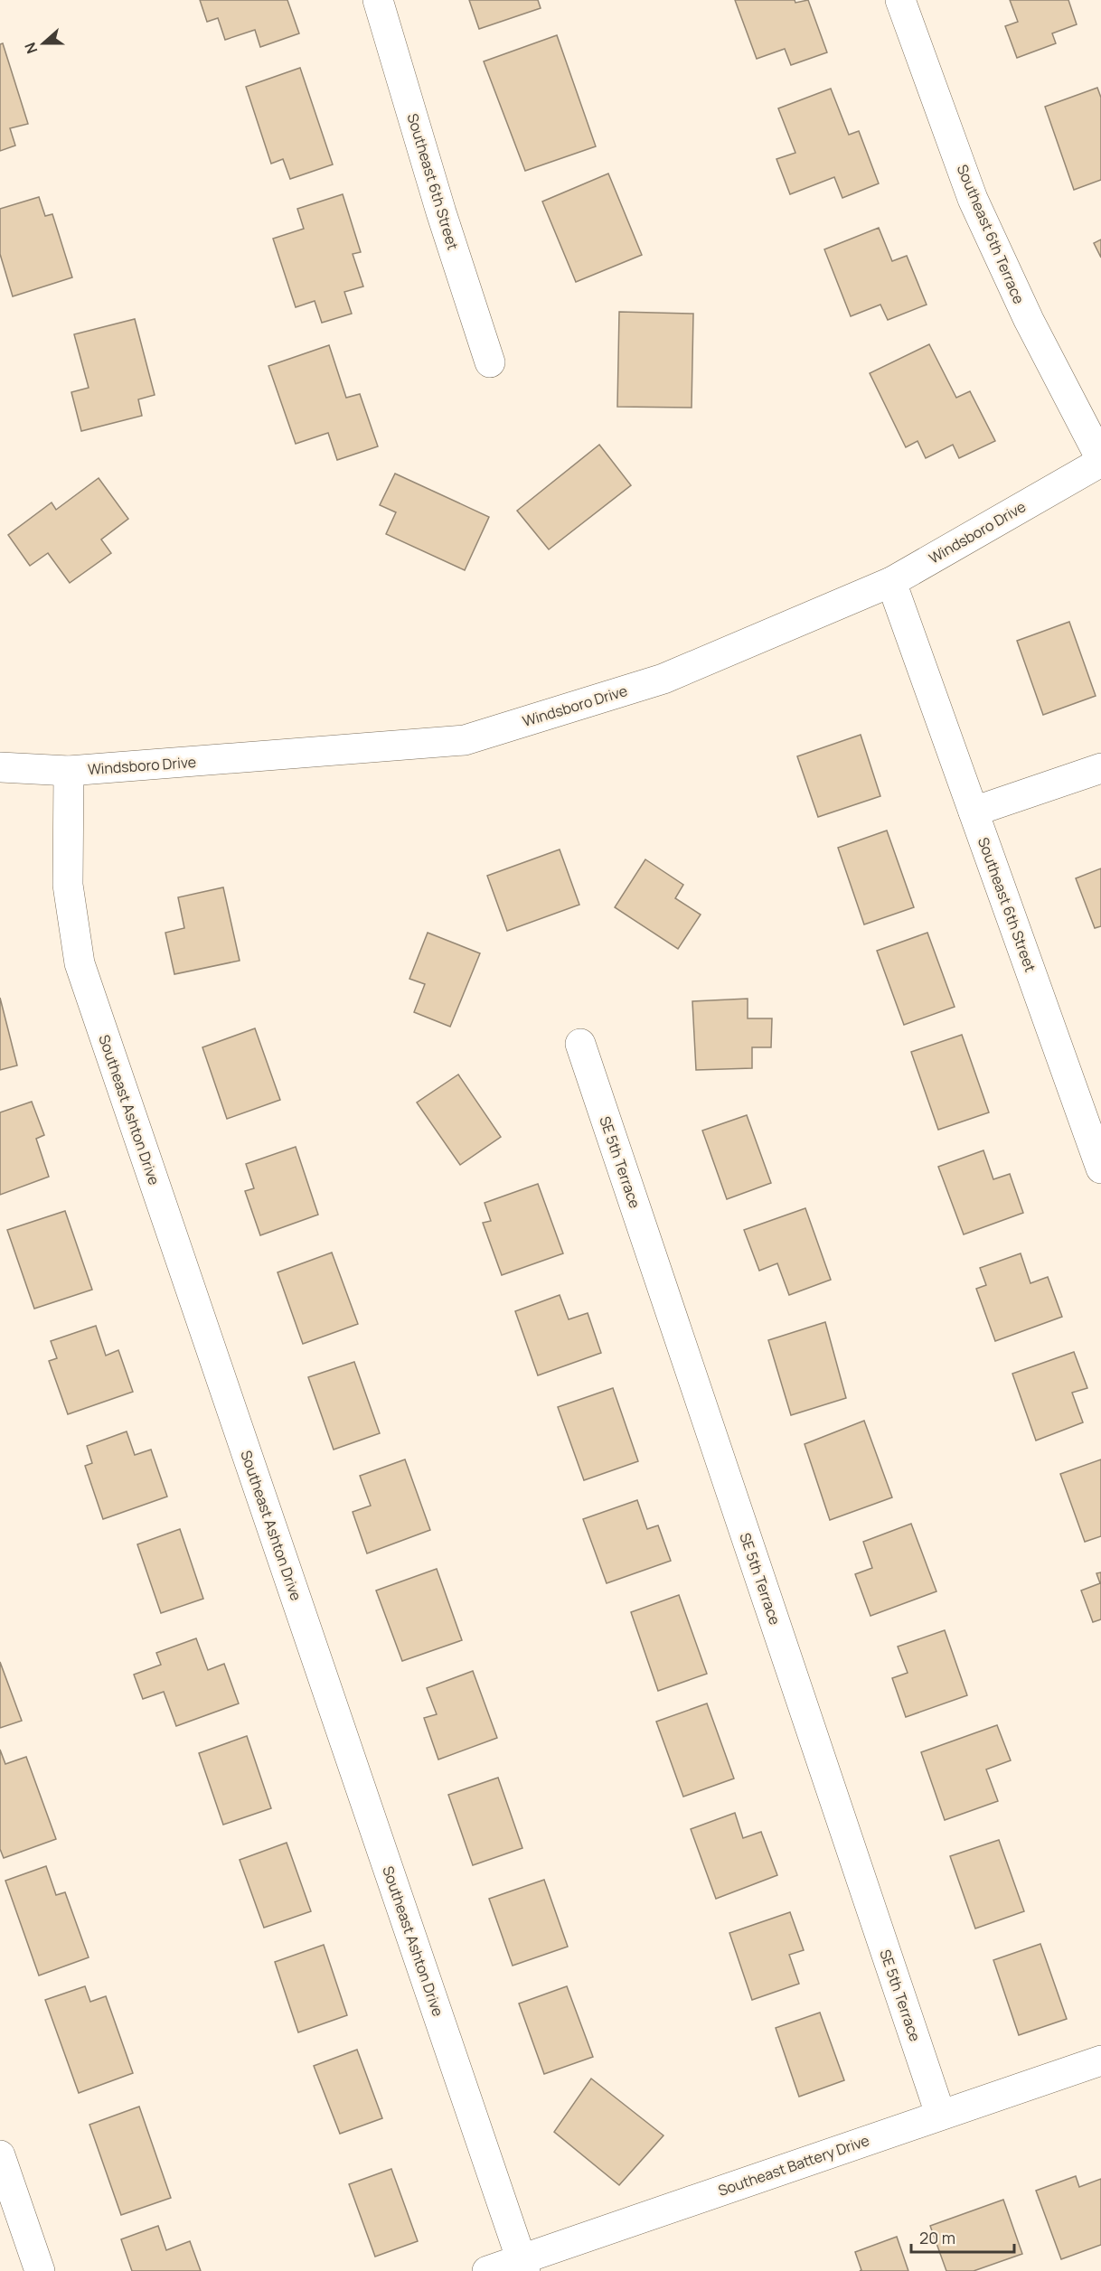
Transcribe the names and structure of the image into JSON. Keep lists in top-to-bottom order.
{
  "streets": {
    "street": [
      "Southeast 6th Street",
      "Southeast 6th Terrace",
      "Windsboro Drive",
      "Southeast Ashton Drive",
      "SE 5th Terrace",
      "Southeast Battery Drive"
    ]
  },
  "crossings": [
    ["Southeast 6th Street", "Windsboro Drive"],
    ["Southeast 6th Terrace", "Windsboro Drive"],
    ["Windsboro Drive", "Southeast Ashton Drive"],
    ["Southeast Ashton Drive", "Southeast Battery Drive"],
    ["SE 5th Terrace", "Southeast Battery Drive"]
  ],
  "scale_bar": "20 m",
  "north": "left"
}
